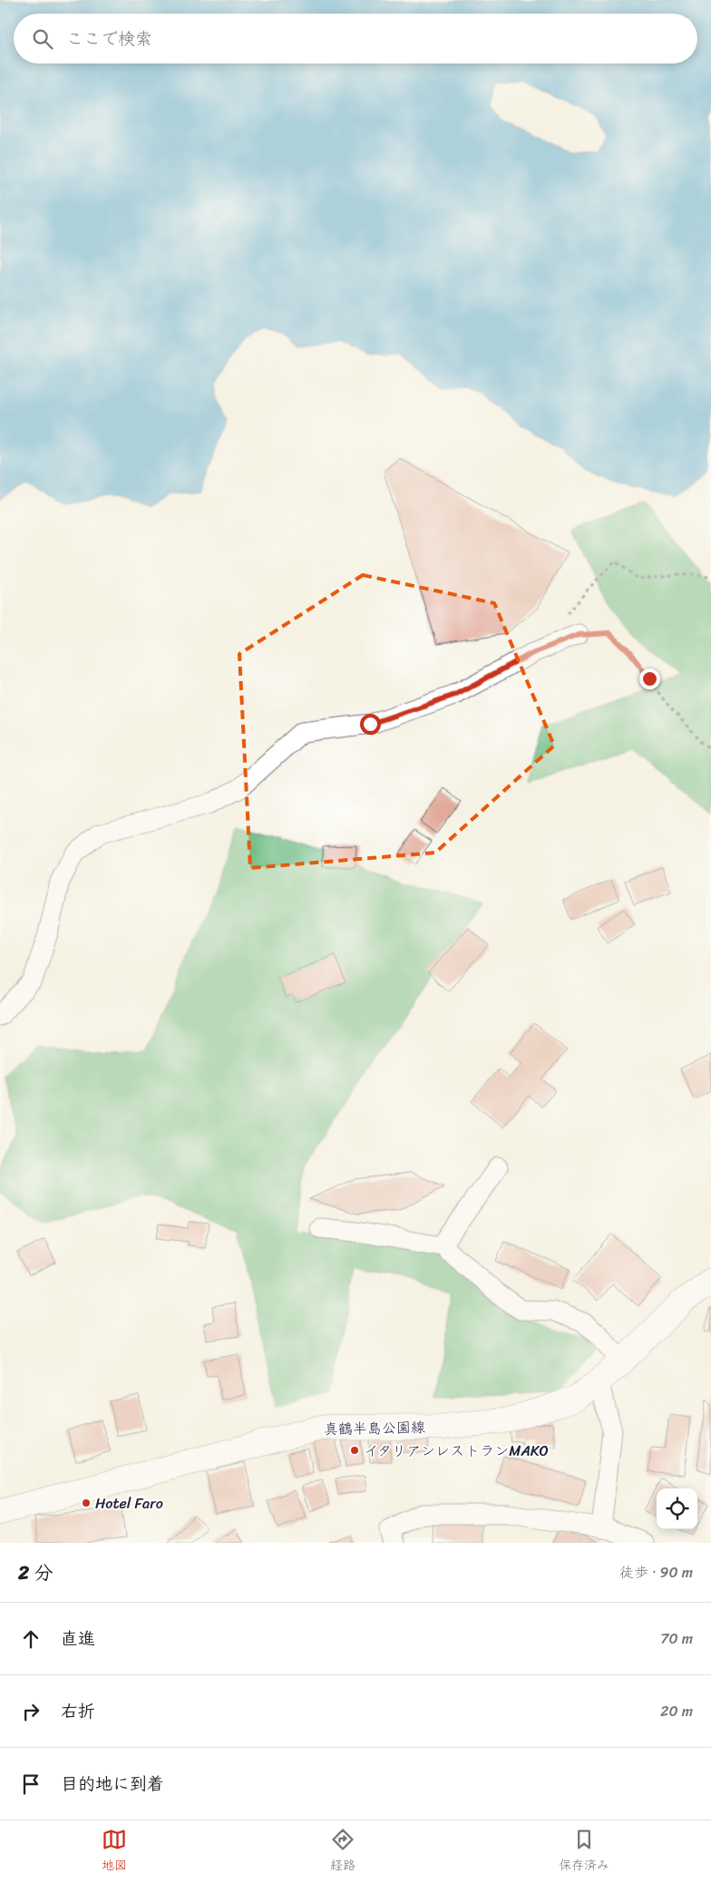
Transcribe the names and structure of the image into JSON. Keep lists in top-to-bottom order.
{
  "streets": {
    "main road": ["真鶴半島公園線"]
  },
  "places": ["イタリアンレストランMAKO", "Hotel Faro"],
  "page": {
    "search": "ここで検索",
    "heading": ["2 分", "徒歩 · 90 m"],
    "list": [
      ["直進", "70 m"],
      ["右折", "20 m"],
      "目的地に到着"
    ],
    "nav": ["地図", "経路", "保存済み"]
  }
}
